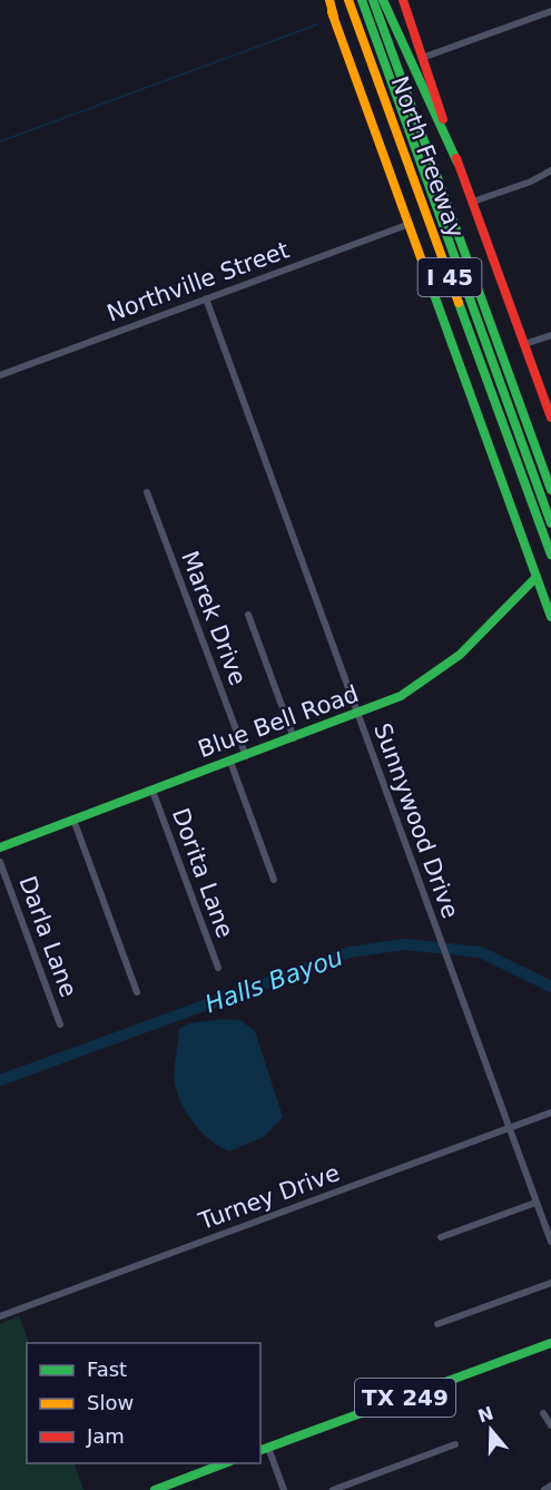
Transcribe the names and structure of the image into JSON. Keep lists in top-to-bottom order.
{
  "streets": {
    "main road": [
      "North Freeway",
      "I 45",
      "Blue Bell Road",
      "TX 249"
    ],
    "street": [
      "Northville Street",
      "Marek Drive",
      "Sunnywood Drive",
      "Dorita Lane",
      "Darla Lane",
      "Turney Drive"
    ]
  },
  "crossings": [
    ["Northville Street", "Sunnywood Drive"],
    ["Marek Drive", "Blue Bell Road"],
    ["Blue Bell Road", "Sunnywood Drive"],
    ["Blue Bell Road", "Dorita Lane"],
    ["Sunnywood Drive", "Turney Drive"]
  ],
  "water": ["Halls Bayou"],
  "legend": ["Fast", "Slow", "Jam"],
  "north": "top"
}
